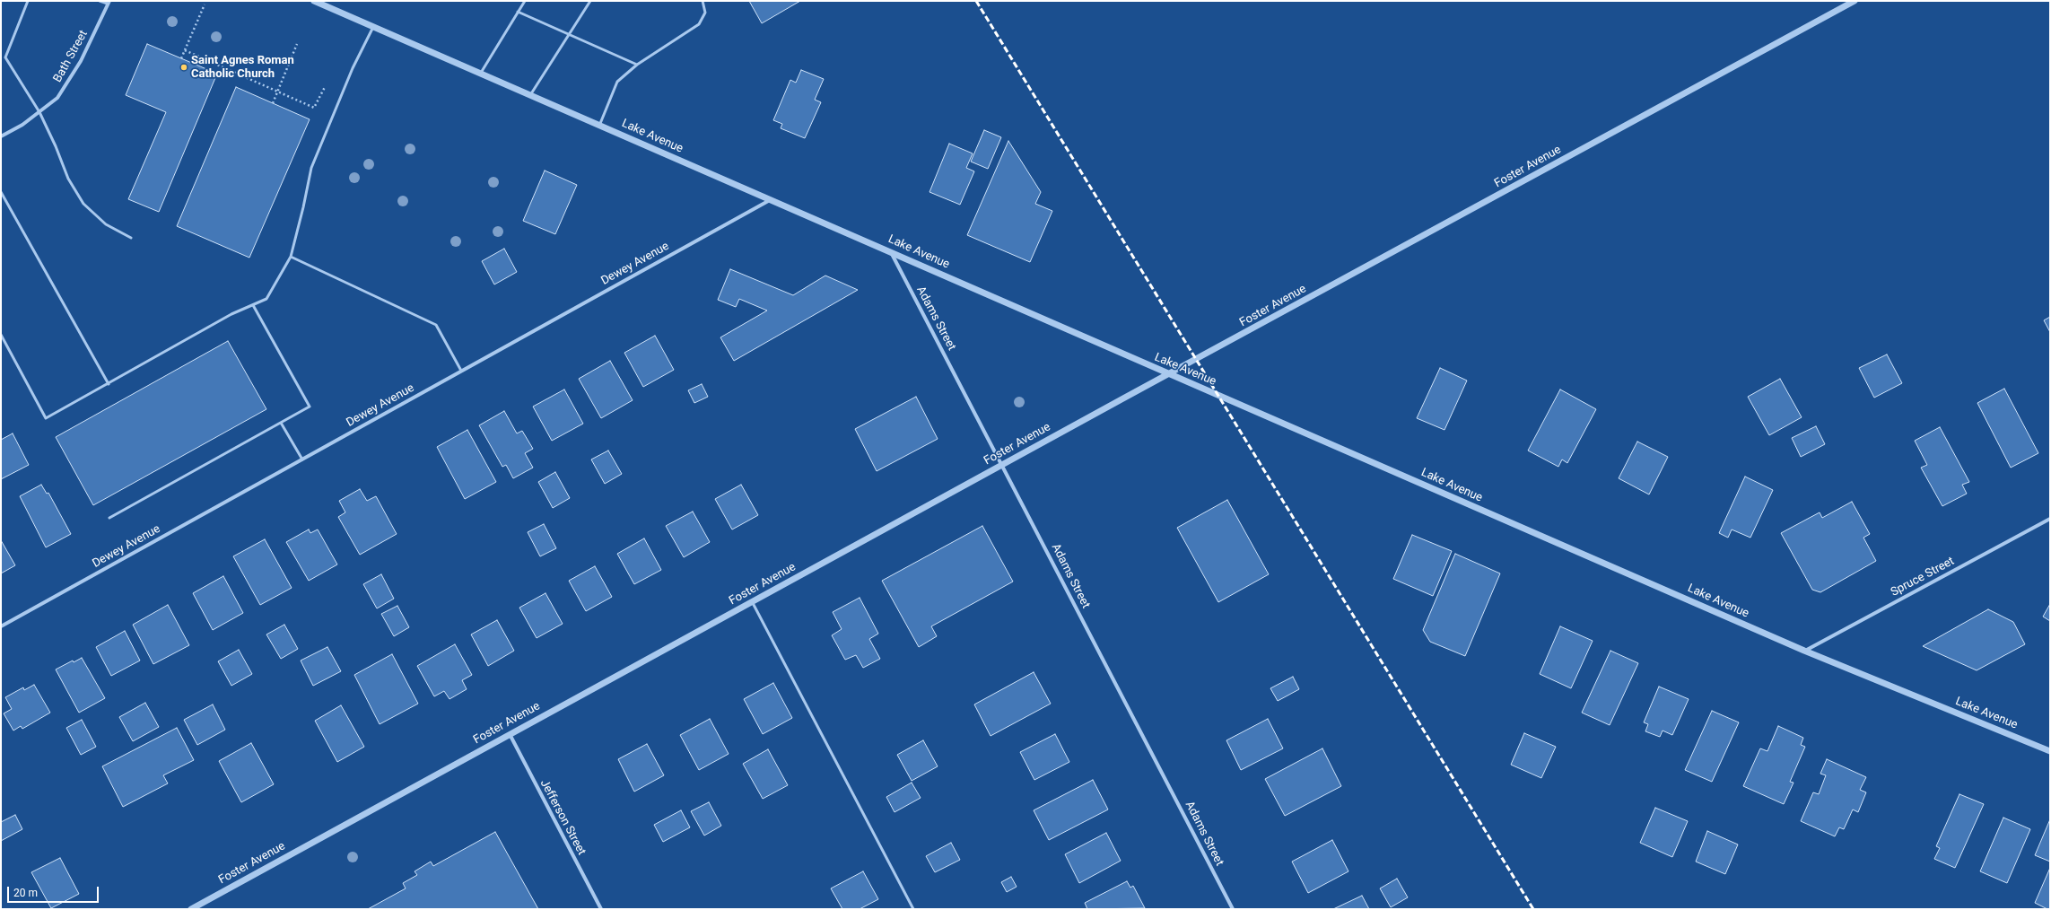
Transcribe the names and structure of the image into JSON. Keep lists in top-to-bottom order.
{
  "streets": {
    "street": [
      "Bath Street",
      "Lake Avenue",
      "Foster Avenue",
      "Dewey Avenue",
      "Adams Street",
      "Spruce Street",
      "Jefferson Street"
    ]
  },
  "crossings": [
    ["Lake Avenue", "Foster Avenue"],
    ["Lake Avenue", "Dewey Avenue"],
    ["Lake Avenue", "Adams Street"],
    ["Lake Avenue", "Spruce Street"],
    ["Foster Avenue", "Adams Street"],
    ["Foster Avenue", "Jefferson Street"]
  ],
  "places": ["Saint Agnes Roman Catholic Church"],
  "scale_bar": "20 m"
}
